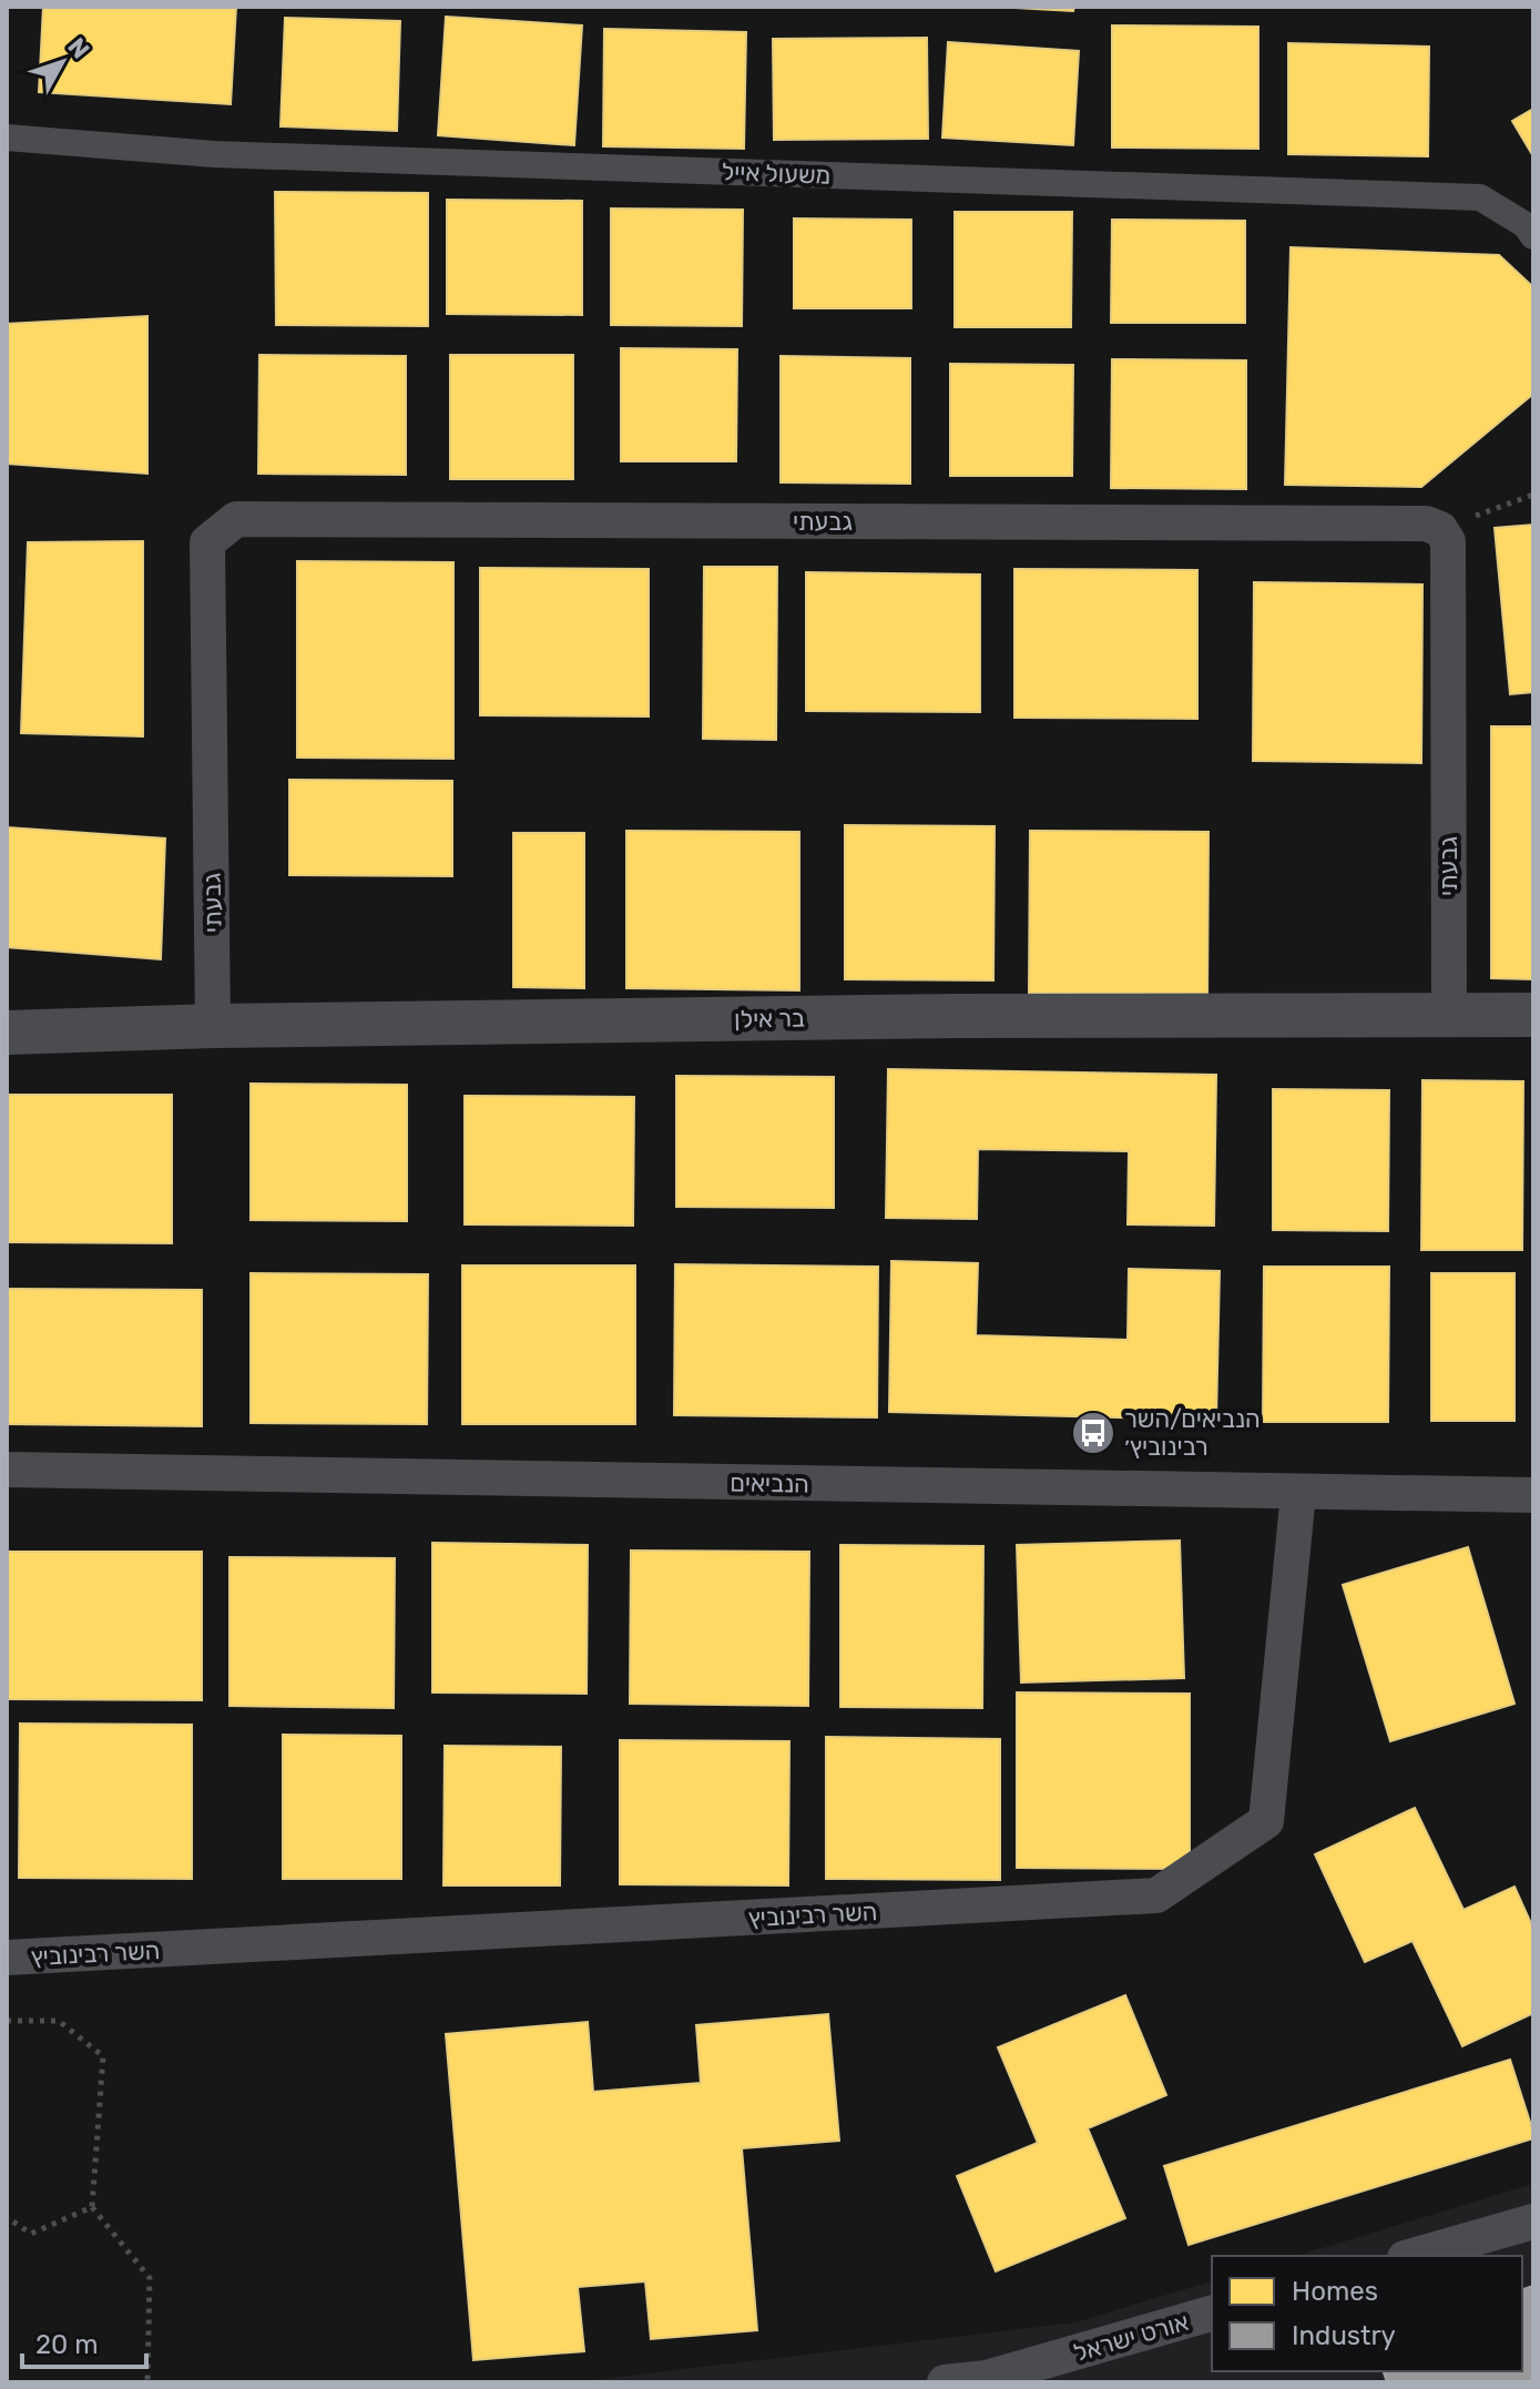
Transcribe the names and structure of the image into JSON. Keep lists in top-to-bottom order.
{
  "streets": {
    "street": [
      "משעול אייל",
      "גבעתי",
      "בר אילן",
      "הנביאים",
      "השר רבינוביץ",
      "אורט ישראל"
    ]
  },
  "crossings": [
    ["גבעתי", "בר אילן"],
    ["הנביאים", "השר רבינוביץ"]
  ],
  "places": {
    "bus stop": ["הנביאים/השר רבינוביץ׳"]
  },
  "legend": ["Homes", "Industry"],
  "scale_bar": "20 m",
  "north": "top right"
}
